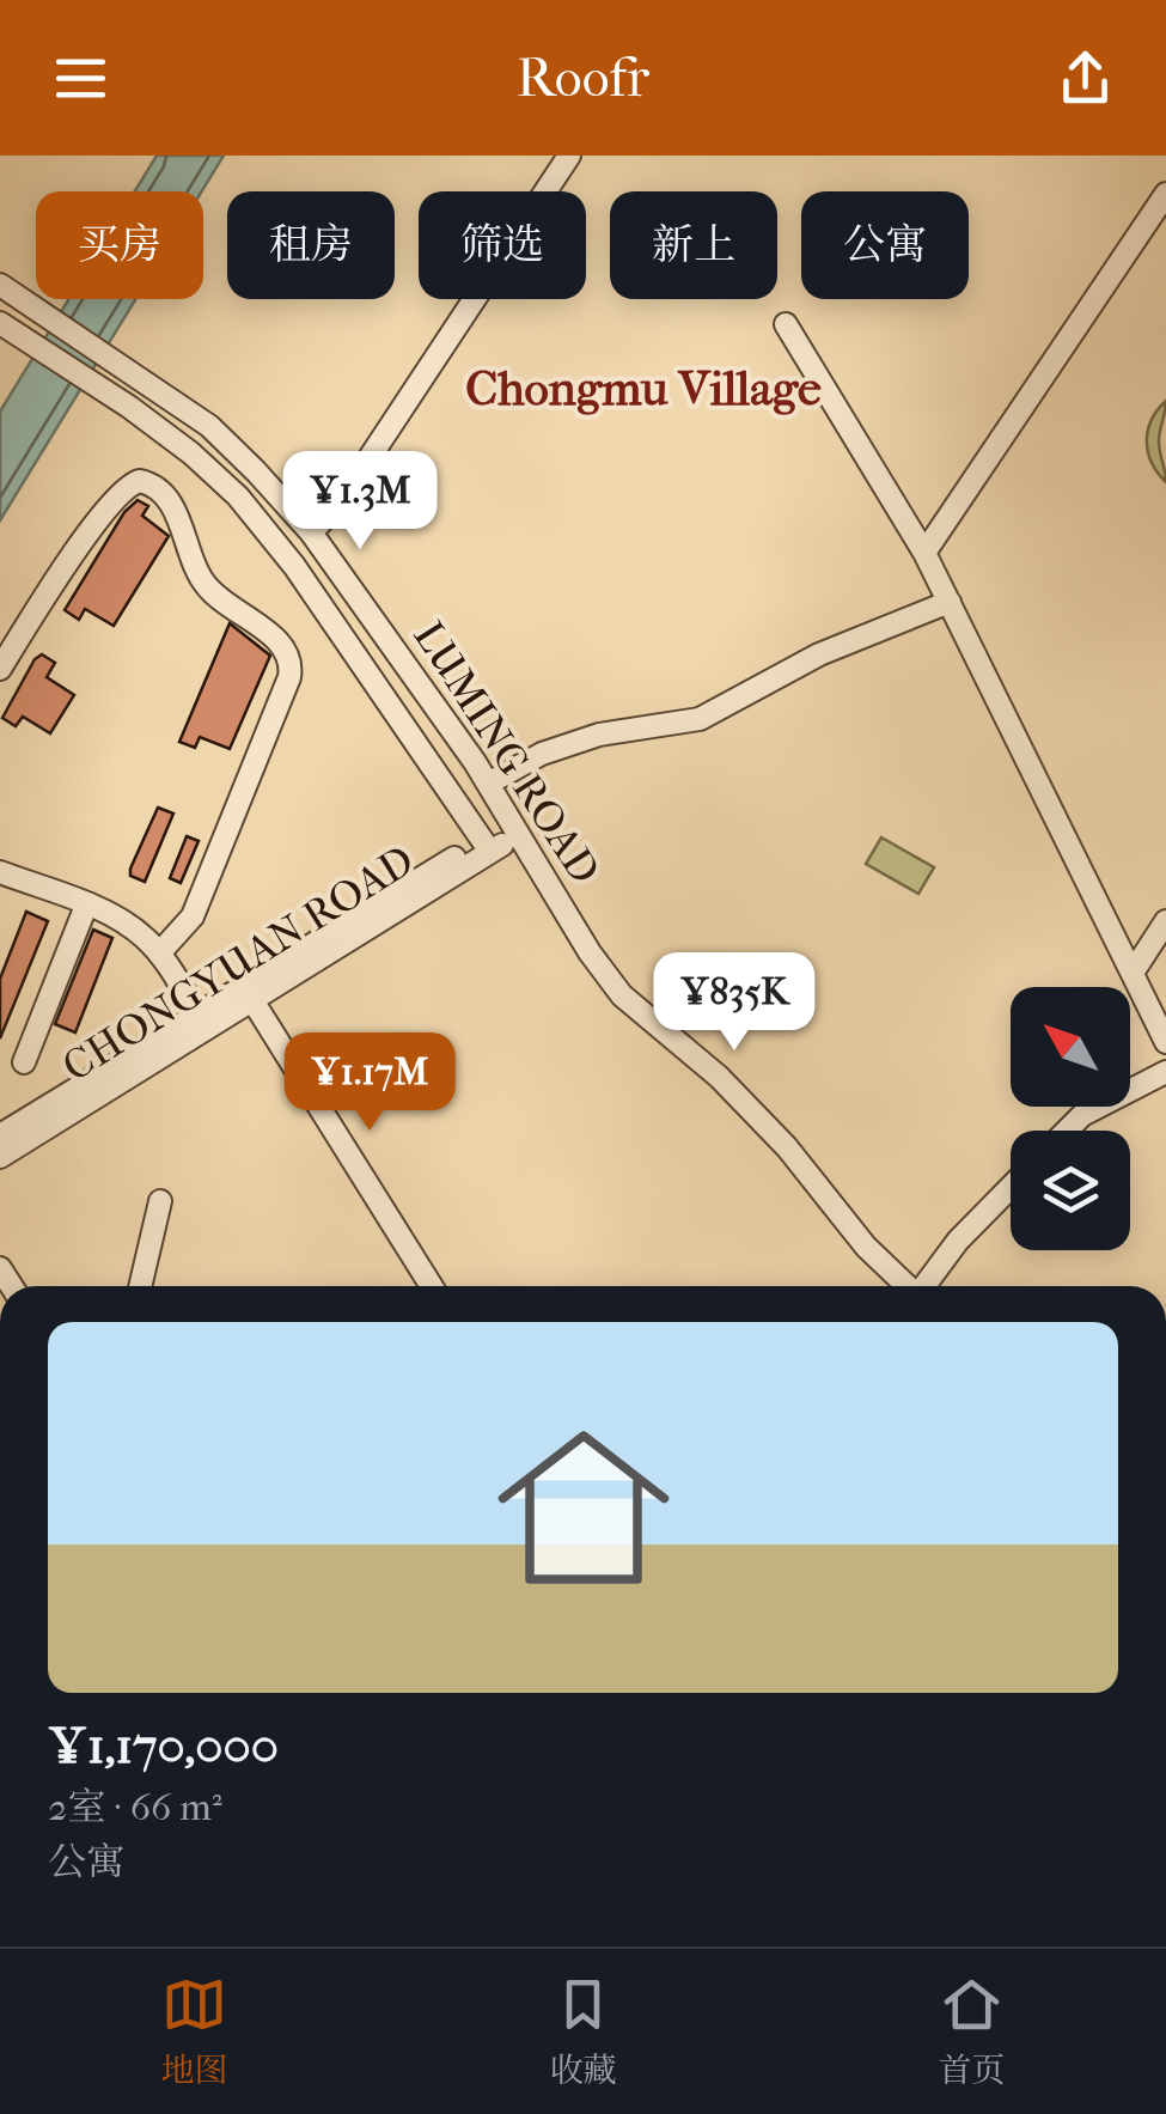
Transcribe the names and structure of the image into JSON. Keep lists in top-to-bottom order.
{
  "streets": {
    "street": ["LUMING ROAD", "CHONGYUAN ROAD"]
  },
  "crossings": [
    ["LUMING ROAD", "CHONGYUAN ROAD"]
  ],
  "districts": ["Chongmu Village"],
  "north": "top left",
  "page": {
    "header": "Roofr",
    "chip": [
      "买房",
      "租房",
      "筛选",
      "新上",
      "公寓"
    ],
    "price": ["¥1.3M", "¥835K", "¥1.17M"],
    "list": [
      {
        "name": "¥1,170,000",
        "note": "2室 · 66 m² · 公寓"
      }
    ],
    "tabs": ["地图", "收藏", "首页"]
  }
}
